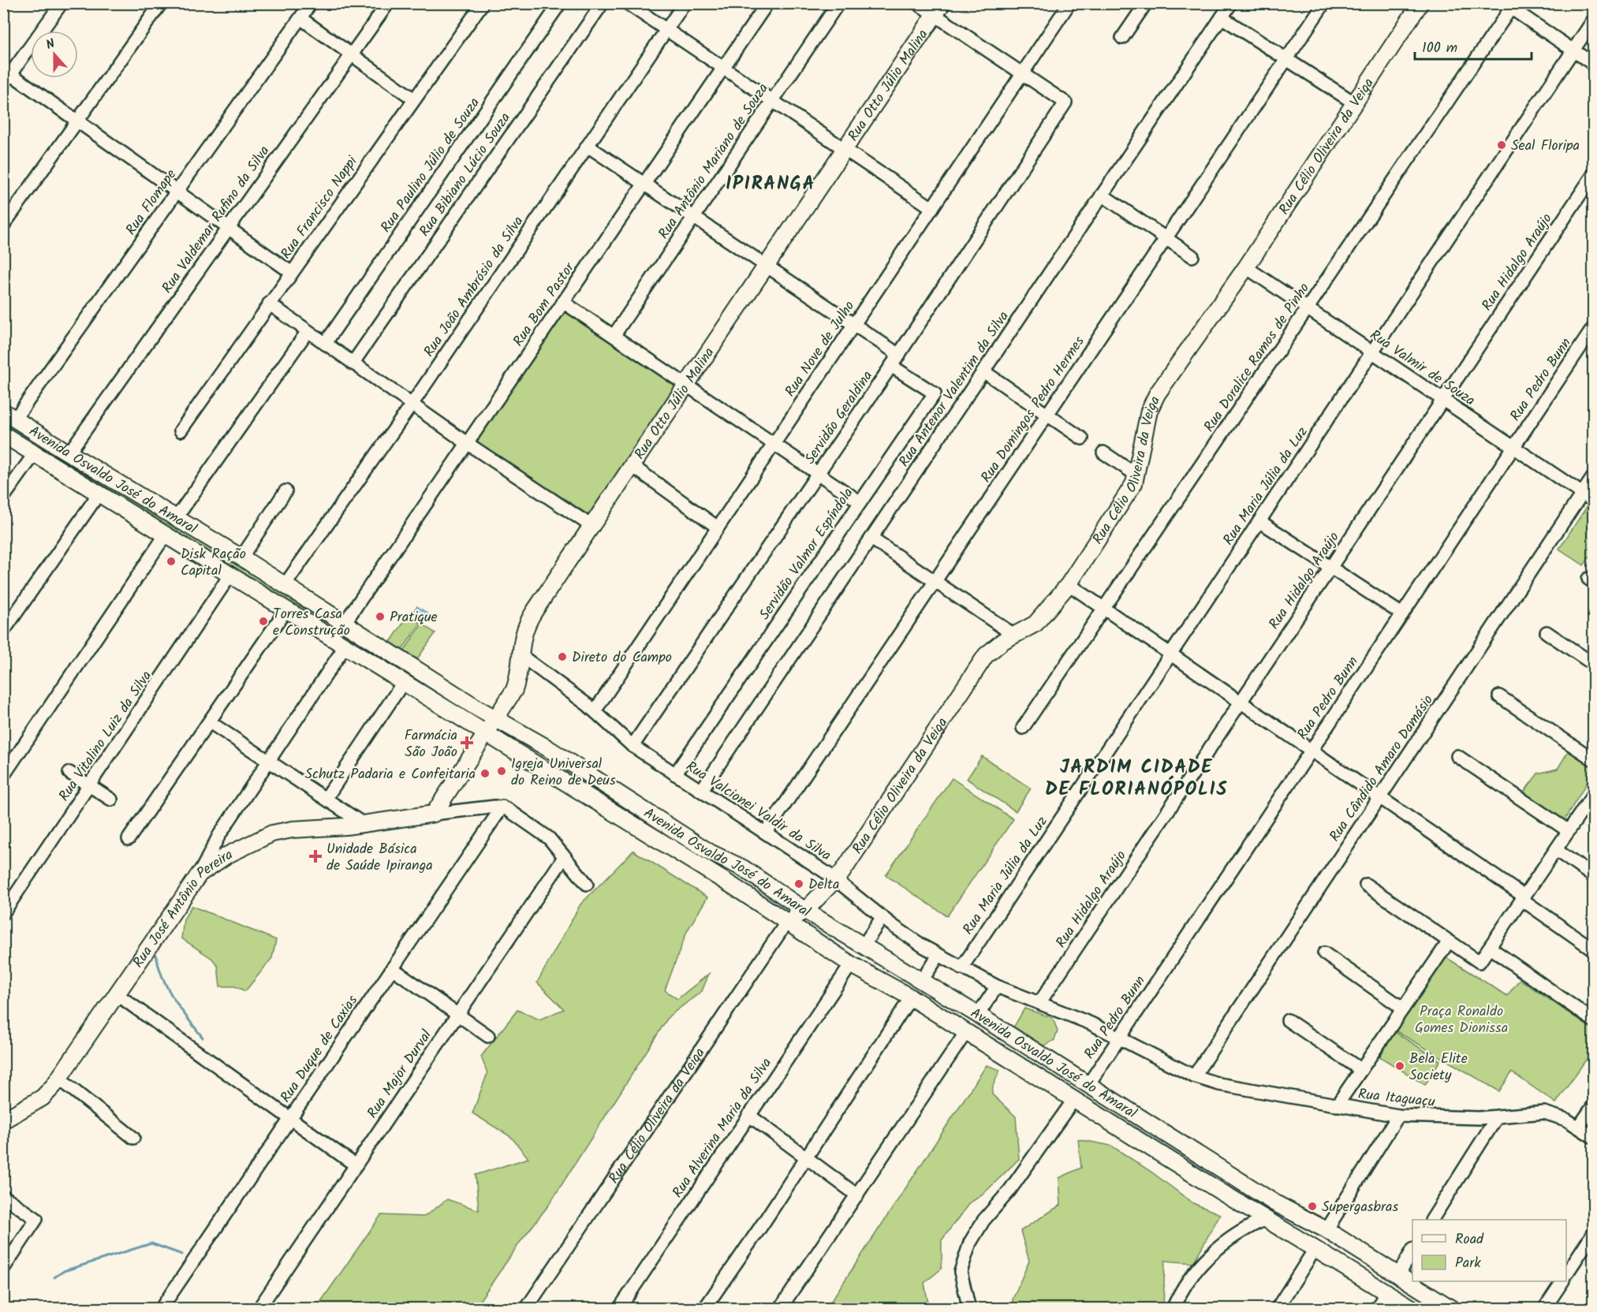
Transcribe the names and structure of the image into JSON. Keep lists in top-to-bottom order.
{
  "streets": {
    "main road": [
      "Rua Otto Júlio Malina",
      "Rua Célio Oliveira da Veiga",
      "Avenida Osvaldo José do Amaral",
      "Rua José Antônio Pereira"
    ],
    "street": [
      "Rua Antônio Mariano de Souza",
      "Rua Paulino Júlio de Souza",
      "Rua Bibiano Lúcio Souza",
      "Rua Flomape",
      "Rua Francisco Nappi",
      "Rua Valdemar Rufino da Silva",
      "Rua Hidalgo Araújo",
      "Rua João Ambrósio da Silva",
      "Rua Bom Pastor",
      "Rua Nove de Julho",
      "Rua Doralice Ramos de Pinho",
      "Rua Valmir de Souza",
      "Rua Pedro Bunn",
      "Rua Antenor Valentim da Silva",
      "Rua Domingos Pedro Hermes",
      "Servidão Geraldina",
      "Rua Maria Júlia da Luz",
      "Servidão Valmor Espíndola",
      "Rua Vitalino Luiz da Silva",
      "Rua Cândido Amaro Damásio",
      "Rua Valcionei Valdir da Silva",
      "Rua Duque de Caxias",
      "Rua Major Durval",
      "Rua Itaguaçu",
      "Rua Alverina Maria da Silva"
    ]
  },
  "crossings": [
    ["Rua Otto Júlio Malina", "Avenida Osvaldo José do Amaral"],
    ["Rua Otto Júlio Malina", "Rua Valcionei Valdir da Silva"],
    ["Rua Otto Júlio Malina", "Rua José Antônio Pereira"],
    ["Rua Célio Oliveira da Veiga", "Rua Valmir de Souza"],
    ["Rua Célio Oliveira da Veiga", "Avenida Osvaldo José do Amaral"],
    ["Rua Célio Oliveira da Veiga", "Rua Valcionei Valdir da Silva"],
    ["Rua Flomape", "Avenida Osvaldo José do Amaral"],
    ["Rua Valdemar Rufino da Silva", "Avenida Osvaldo José do Amaral"],
    ["Rua Hidalgo Araújo", "Rua Valmir de Souza"],
    ["Rua Hidalgo Araújo", "Rua Valcionei Valdir da Silva"],
    ["Rua João Ambrósio da Silva", "Avenida Osvaldo José do Amaral"],
    ["Rua Bom Pastor", "Avenida Osvaldo José do Amaral"],
    ["Rua Nove de Julho", "Servidão Geraldina"],
    ["Rua Nove de Julho", "Rua Valcionei Valdir da Silva"],
    ["Rua Doralice Ramos de Pinho", "Rua Valmir de Souza"],
    ["Rua Valmir de Souza", "Rua Pedro Bunn"],
    ["Rua Valmir de Souza", "Rua Maria Júlia da Luz"],
    ["Rua Valmir de Souza", "Rua Cândido Amaro Damásio"],
    ["Rua Pedro Bunn", "Avenida Osvaldo José do Amaral"],
    ["Rua Pedro Bunn", "Rua Valcionei Valdir da Silva"],
    ["Rua Antenor Valentim da Silva", "Rua Valcionei Valdir da Silva"],
    ["Rua Domingos Pedro Hermes", "Rua Valcionei Valdir da Silva"],
    ["Servidão Geraldina", "Servidão Valmor Espíndola"],
    ["Servidão Geraldina", "Rua Valcionei Valdir da Silva"],
    ["Avenida Osvaldo José do Amaral", "Rua Vitalino Luiz da Silva"],
    ["Avenida Osvaldo José do Amaral", "Rua Alverina Maria da Silva"],
    ["Rua Maria Júlia da Luz", "Rua Valcionei Valdir da Silva"],
    ["Servidão Valmor Espíndola", "Rua Valcionei Valdir da Silva"],
    ["Rua Cândido Amaro Damásio", "Rua Valcionei Valdir da Silva"],
    ["Rua Cândido Amaro Damásio", "Rua Itaguaçu"],
    ["Rua Valcionei Valdir da Silva", "Rua Itaguaçu"]
  ],
  "districts": ["IPIRANGA", "JARDIM CIDADE DE FLORIANÓPOLIS"],
  "parks": ["Praça Ronaldo Gomes Dionissa"],
  "places": {
    "other": [
      "Seal Floripa",
      "Disk Ração Capital",
      "Pratique",
      "Torres Casa e Construção",
      "Direto do Campo",
      "Igreja Universal do Reino de Deus",
      "Schutz Padaria e Confeitaria",
      "Delta",
      "Bela Elite Society",
      "Supergasbras"
    ],
    "health": ["Farmácia São João", "Unidade Básica de Saúde Ipiranga"]
  },
  "legend": ["Road", "Park"],
  "scale_bar": "100 m",
  "north": "top"
}
